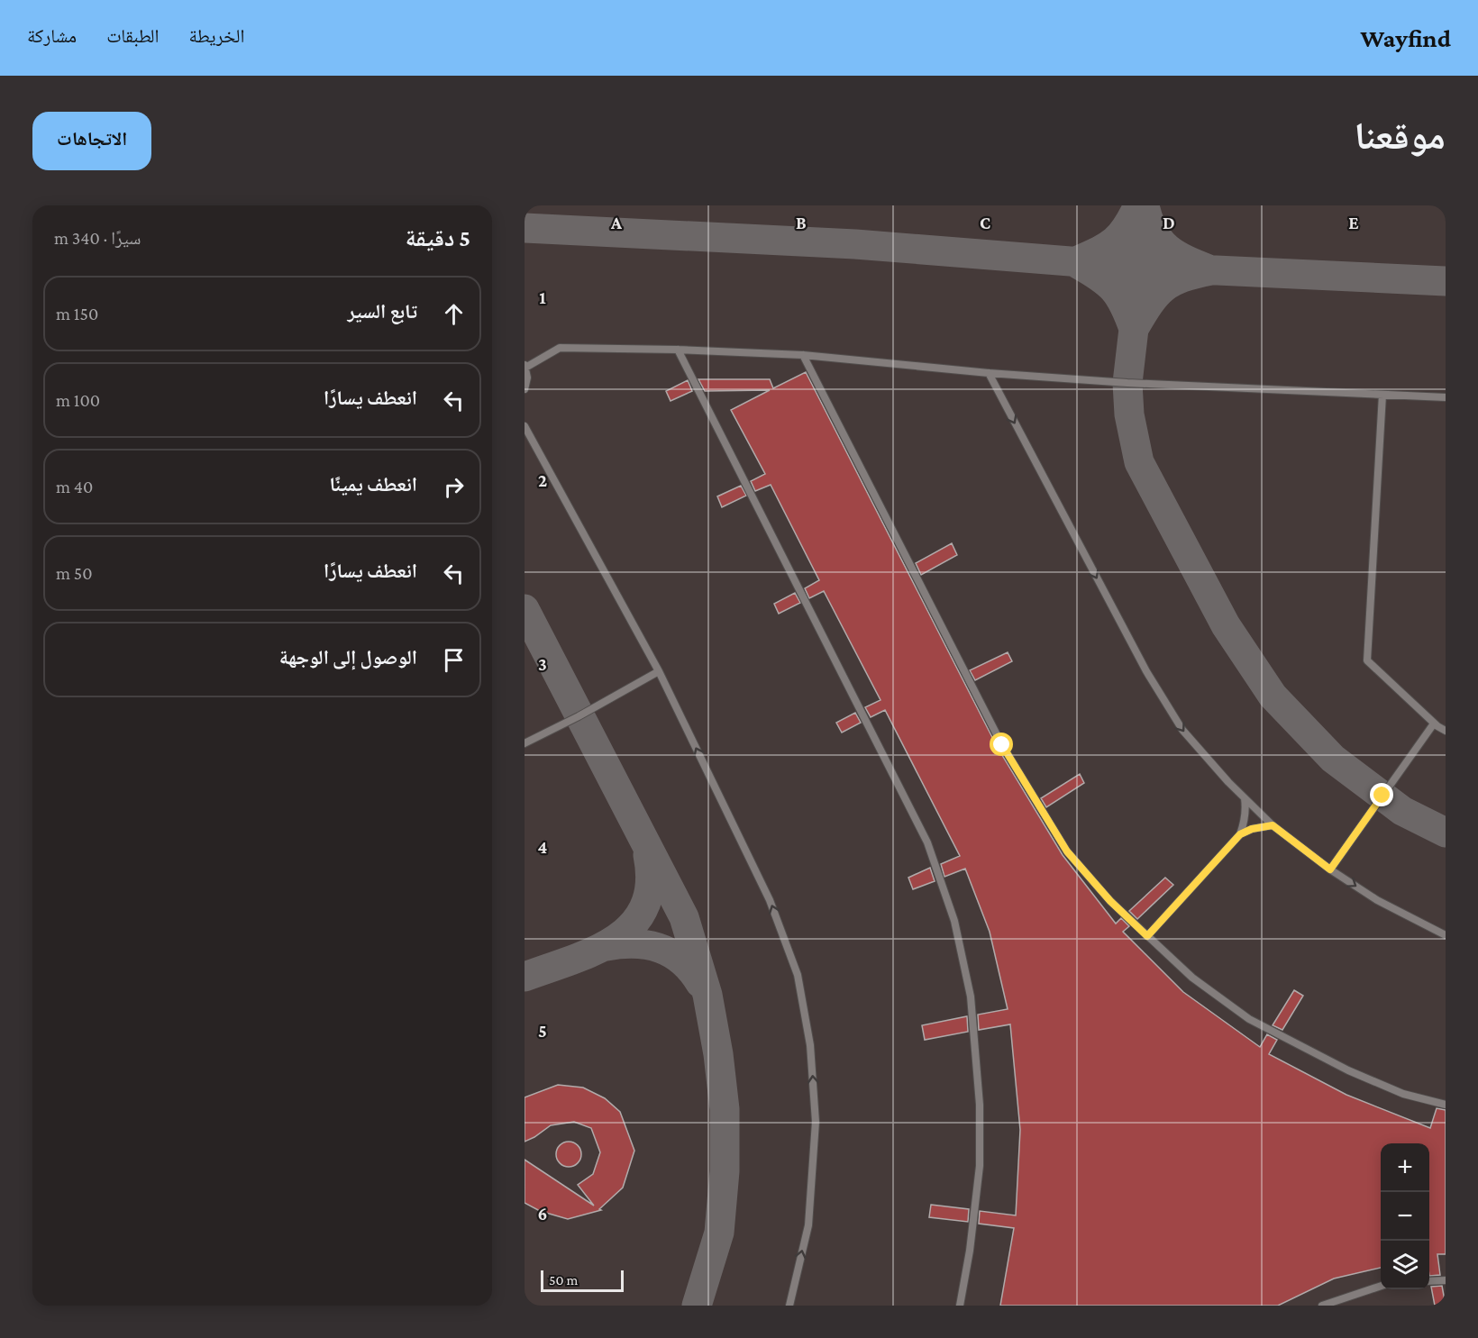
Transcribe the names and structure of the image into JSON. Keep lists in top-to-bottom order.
{
  "scale_bar": "50 m",
  "page": {
    "header": "Wayfind",
    "nav": ["الخريطة", "الطبقات", "مشاركة"],
    "title": "موقعنا",
    "buttons": "الاتجاهات",
    "heading": ["5 دقيقة", "سيرًا · 340 m"],
    "list": [
      ["تابع السير", "150 m"],
      ["انعطف يسارًا", "100 m"],
      ["انعطف يمينًا", "40 m"],
      ["انعطف يسارًا", "50 m"],
      "الوصول إلى الوجهة"
    ],
    "map_buttons": ["+", "−"],
    "scale": "50 m"
  },
  "grid": {
    "columns": [
      "A",
      "B",
      "C",
      "D",
      "E"
    ],
    "rows": [
      "1",
      "2",
      "3",
      "4",
      "5",
      "6"
    ]
  }
}
